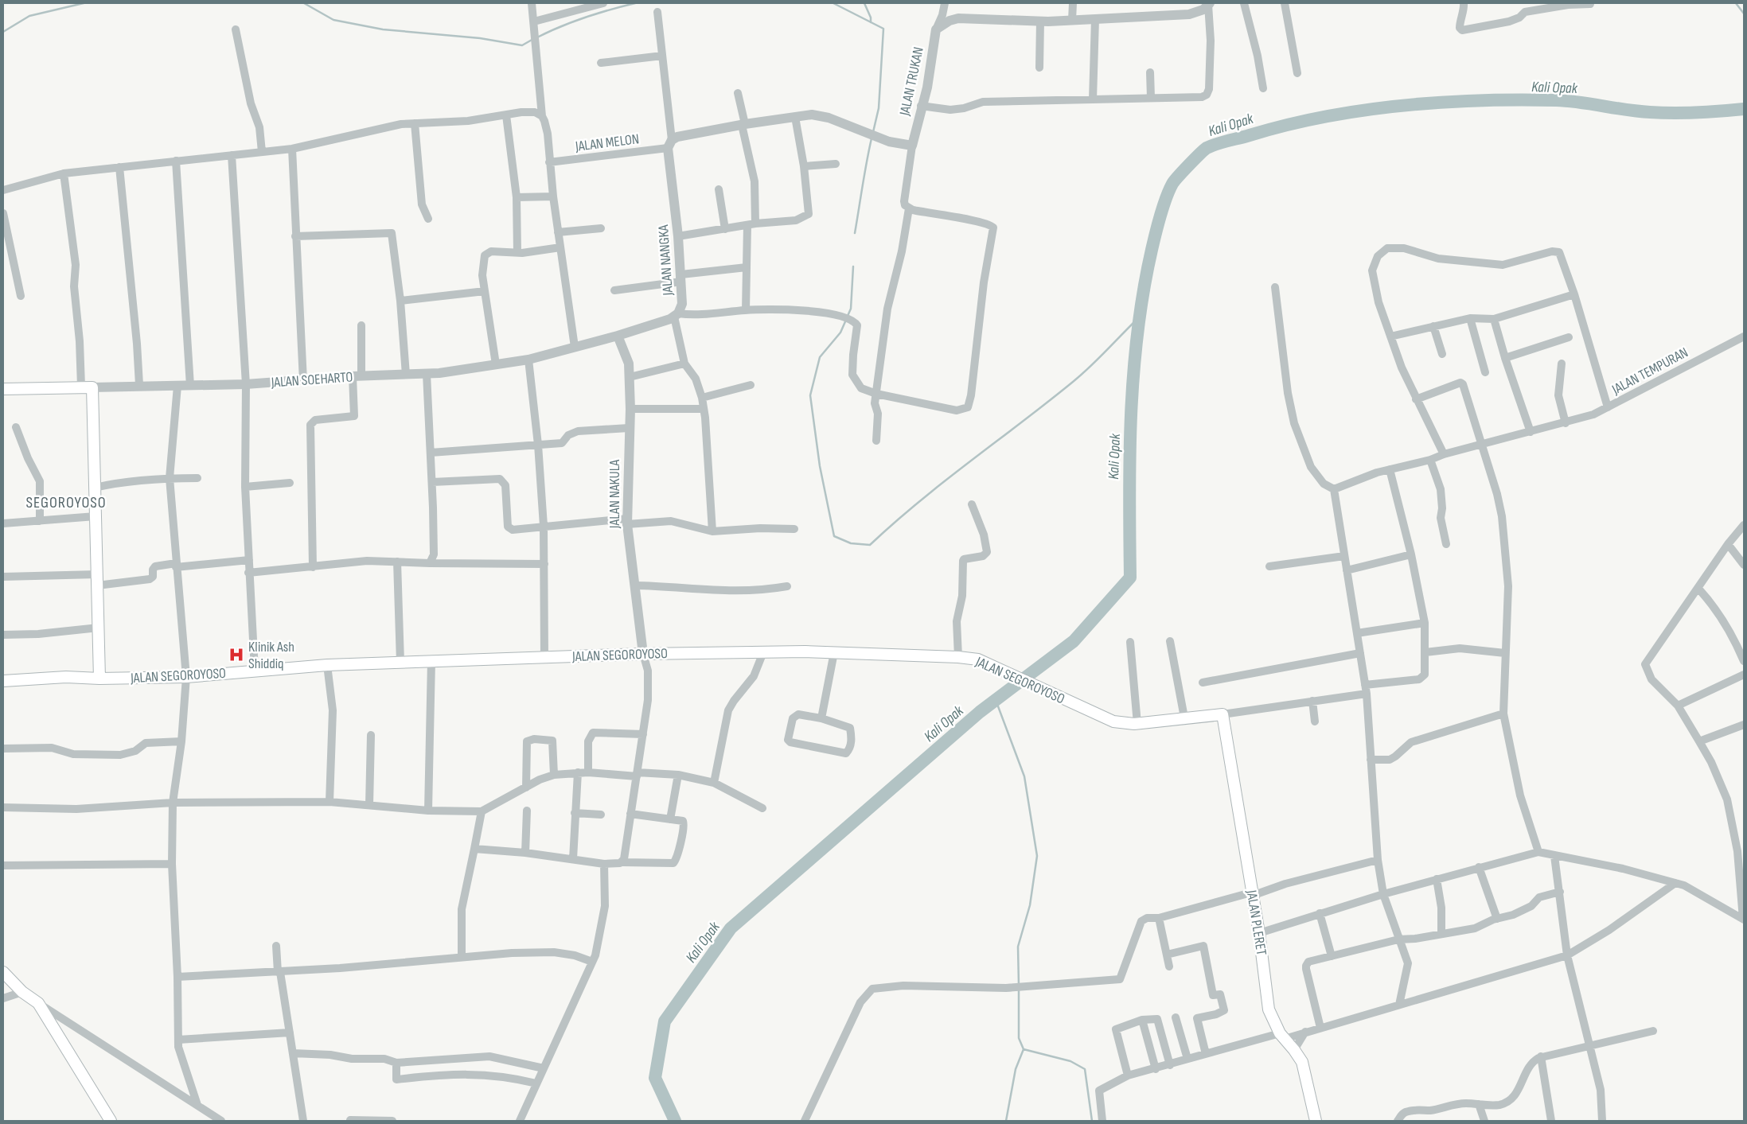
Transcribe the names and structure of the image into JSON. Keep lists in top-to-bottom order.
{
  "streets": {
    "main road": ["JALAN SOEHARTO", "JALAN SEGOROYOSO", "JALAN PLERET"],
    "street": [
      "JALAN TRUKAN",
      "JALAN MELON",
      "JALAN NANGKA",
      "JALAN TEMPURAN",
      "JALAN NAKULA"
    ]
  },
  "crossings": [
    ["JALAN MELON", "JALAN NANGKA"],
    ["JALAN SOEHARTO", "JALAN NAKULA"],
    ["JALAN NAKULA", "JALAN SEGOROYOSO"],
    ["JALAN SEGOROYOSO", "JALAN PLERET"]
  ],
  "districts": ["SEGOROYOSO"],
  "water": ["Kali Opak"],
  "places": {
    "hospital": ["Klinik Ash Shiddiq"]
  }
}
